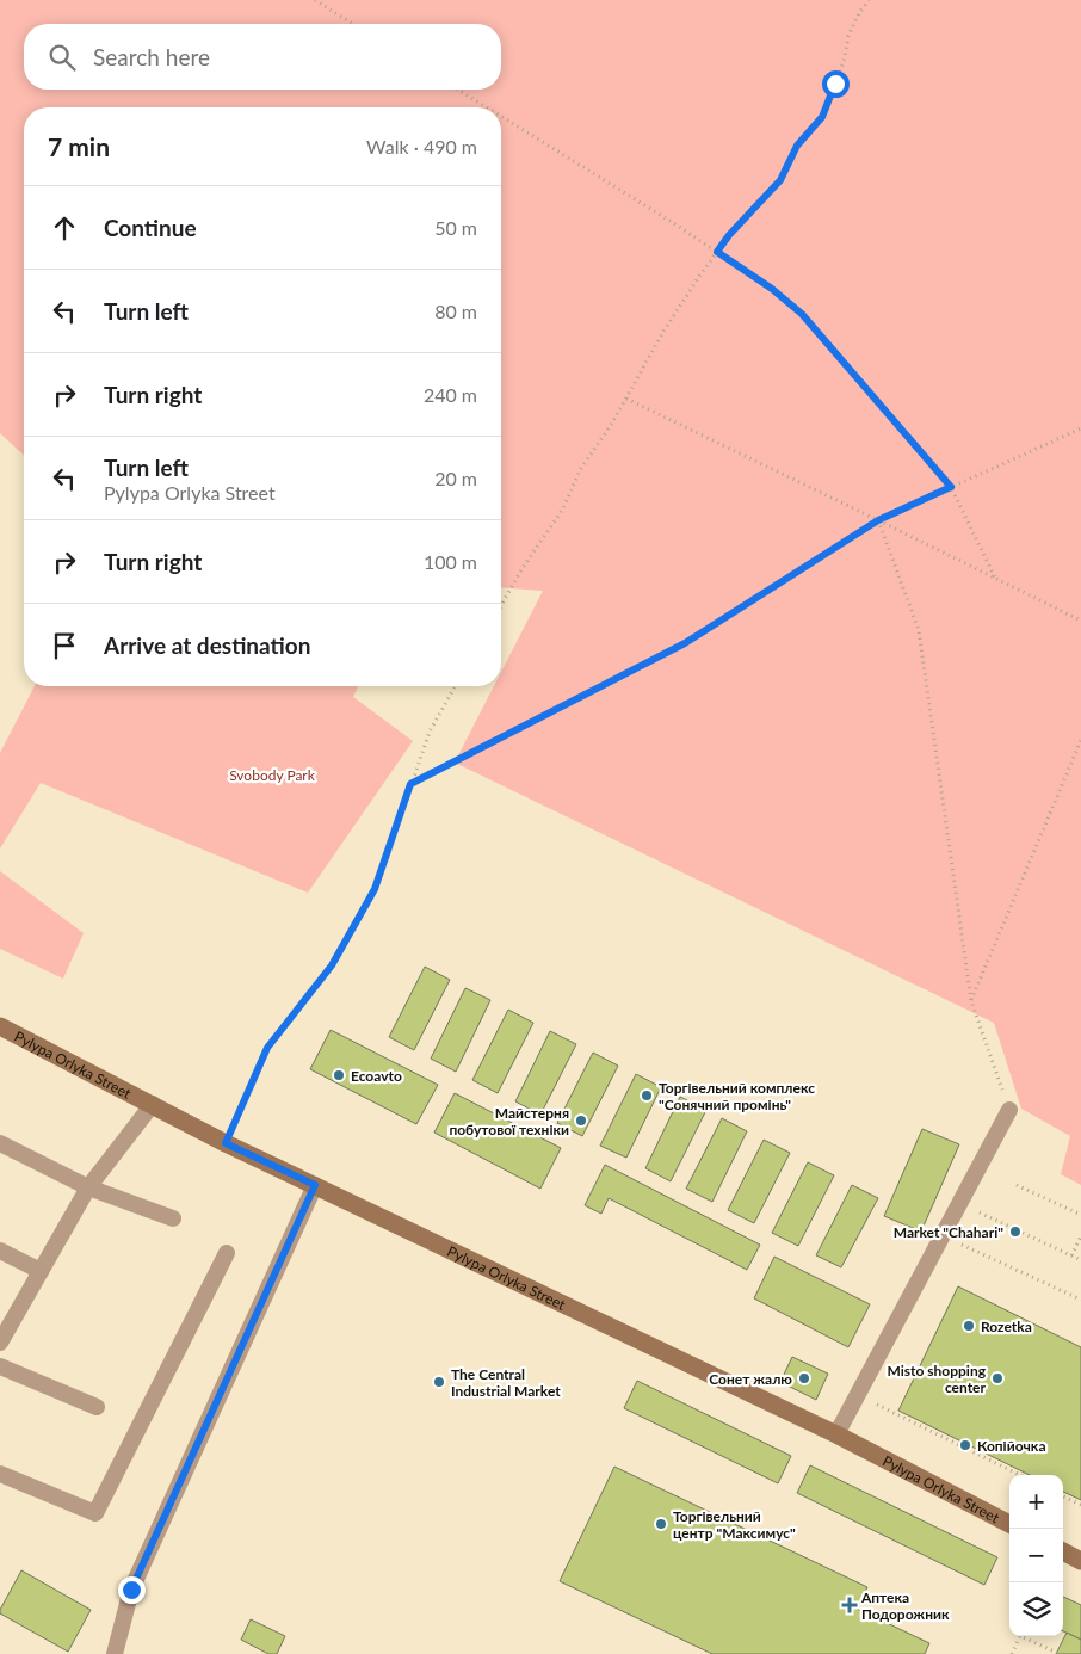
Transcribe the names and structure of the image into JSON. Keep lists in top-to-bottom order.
{
  "streets": {
    "main road": ["Pylypa Orlyka Street"]
  },
  "parks": ["Svobody Park"],
  "places": {
    "other": [
      "Ecoavto",
      "Торгівельний комплекс \"Сонячний промінь\"",
      "Майстерня побутової техніки",
      "Market \"Chahari\"",
      "Rozetka",
      "Сонет жалю",
      "Misto shopping center",
      "The Central Industrial Market",
      "Копійочка",
      "Торгівельний центр \"Максимус\""
    ],
    "health": ["Аптека Подорожник"]
  },
  "page": {
    "search": "Search here",
    "heading": ["7 min", "Walk · 490 m"],
    "list": [
      ["Continue", "50 m"],
      ["Turn left", "80 m"],
      ["Turn right", "240 m"],
      ["Turn left", "Pylypa Orlyka Street", "20 m"],
      ["Turn right", "100 m"],
      "Arrive at destination"
    ],
    "map_buttons": ["+", "−"]
  }
}
